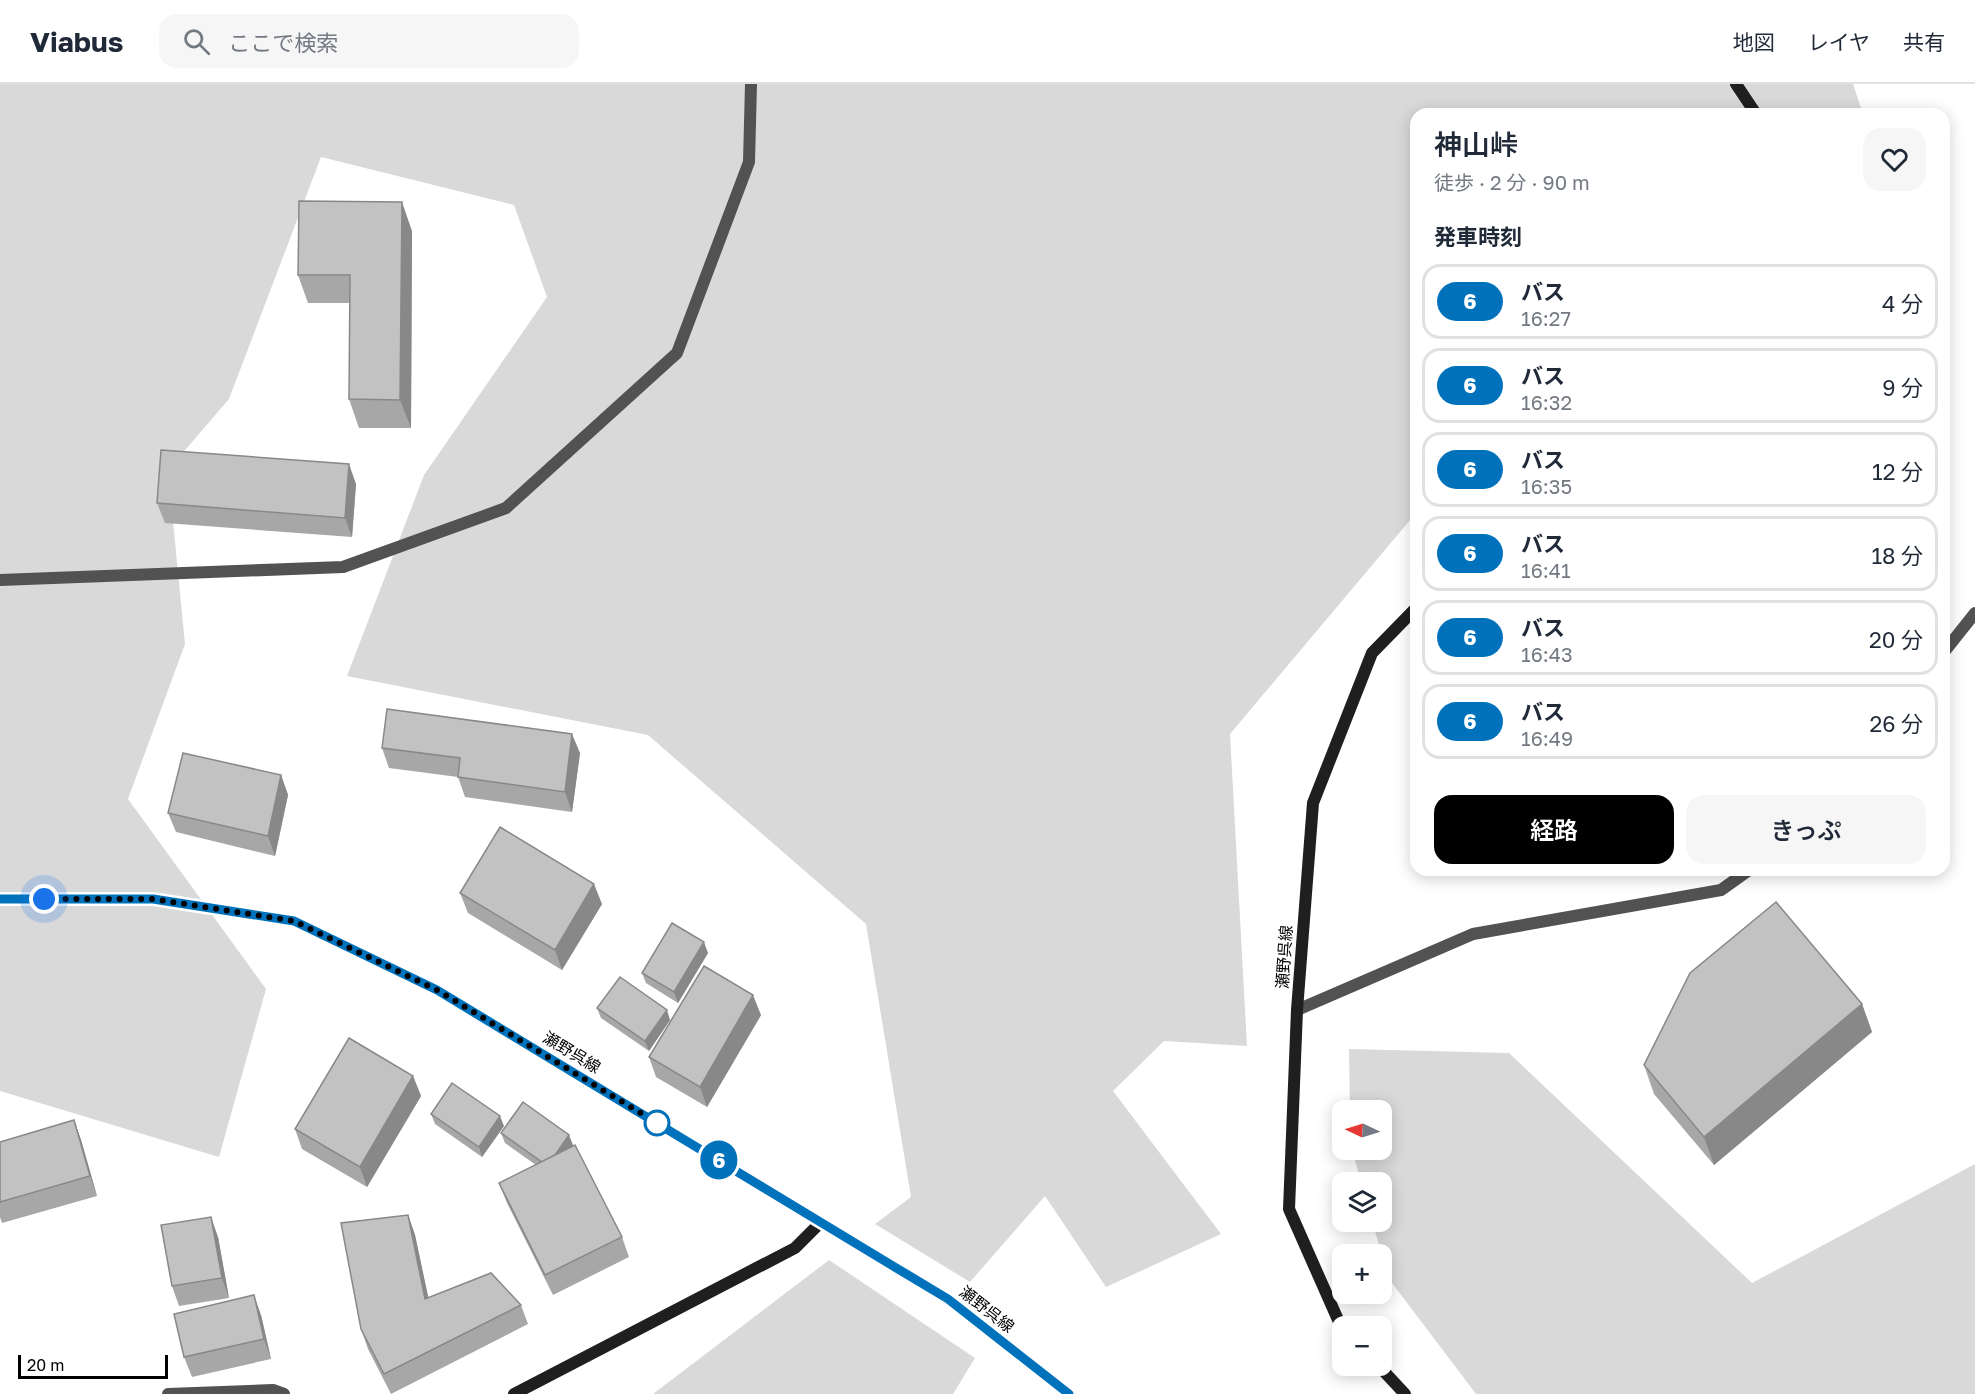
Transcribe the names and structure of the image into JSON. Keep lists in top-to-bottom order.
{
  "streets": {
    "main road": ["瀬野呉線"]
  },
  "lines": ["bus line 6"],
  "scale_bar": "20 m",
  "north": "left",
  "page": {
    "header": "Viabus",
    "search": "ここで検索",
    "nav": ["地図", "レイヤ", "共有"],
    "on_map": "6",
    "heading": [
      ["神山峠", "徒歩 · 2 分 · 90 m"],
      "発車時刻"
    ],
    "list": [
      {
        "mark": "6",
        "name": "バス",
        "note": "16:27",
        "value": "4 分"
      },
      {
        "mark": "6",
        "name": "バス",
        "note": "16:32",
        "value": "9 分"
      },
      {
        "mark": "6",
        "name": "バス",
        "note": "16:35",
        "value": "12 分"
      },
      {
        "mark": "6",
        "name": "バス",
        "note": "16:41",
        "value": "18 分"
      },
      {
        "mark": "6",
        "name": "バス",
        "note": "16:43",
        "value": "20 分"
      },
      {
        "mark": "6",
        "name": "バス",
        "note": "16:49",
        "value": "26 分"
      }
    ],
    "buttons": ["経路", "きっぷ"],
    "map_buttons": ["+", "−"],
    "scale": "20 m"
  }
}
